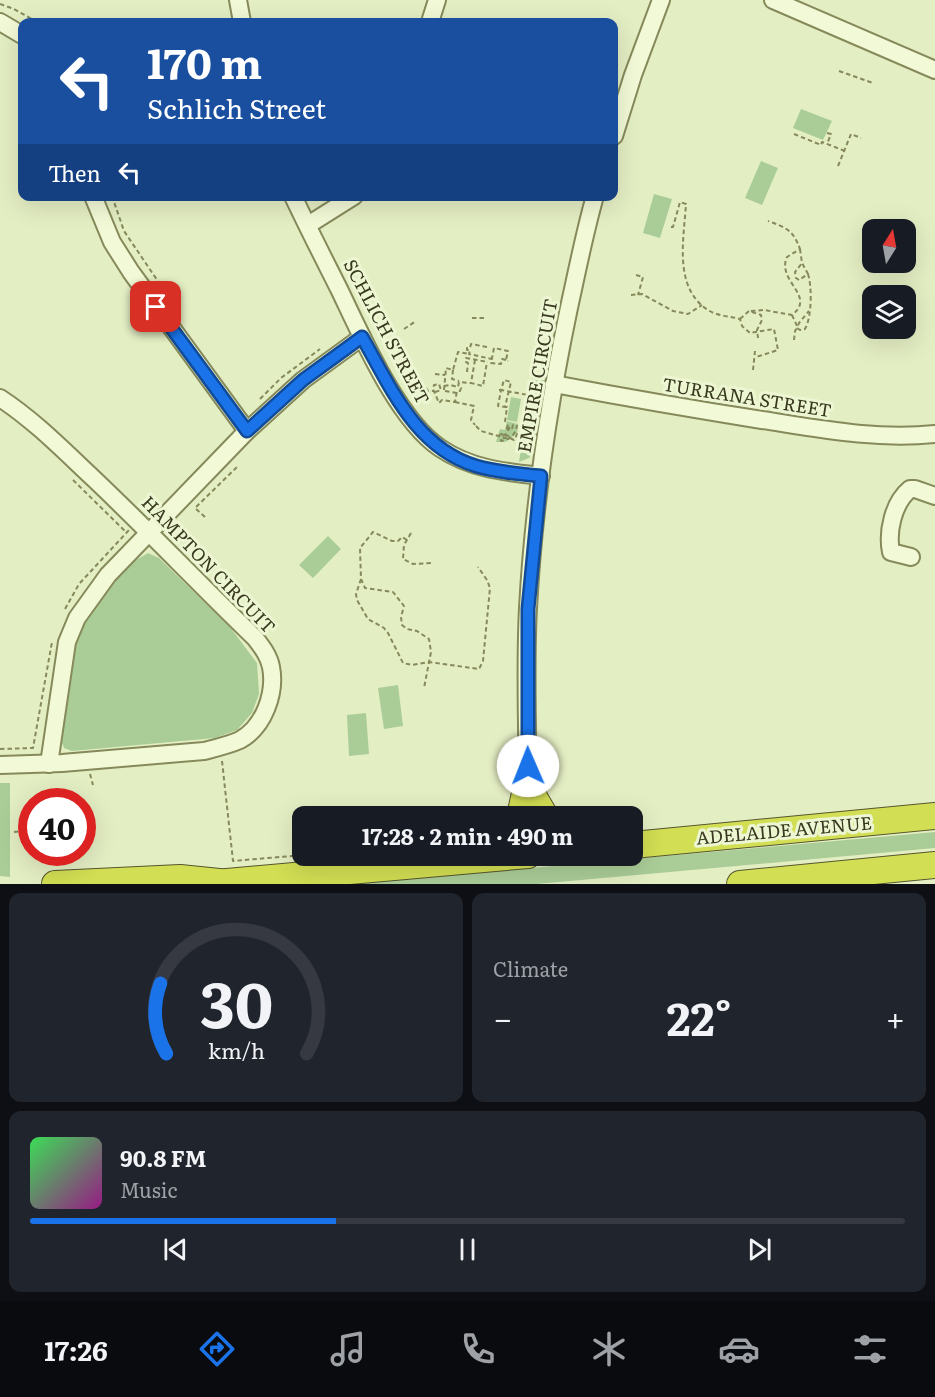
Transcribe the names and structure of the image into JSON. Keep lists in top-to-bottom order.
{
  "streets": {
    "highway": ["ADELAIDE AVENUE"],
    "street": [
      "SCHLICH STREET",
      "EMPIRE CIRCUIT",
      "TURRANA STREET",
      "HAMPTON CIRCUIT"
    ]
  },
  "crossings": [
    ["SCHLICH STREET", "EMPIRE CIRCUIT"],
    ["EMPIRE CIRCUIT", "TURRANA STREET"]
  ],
  "north": "top",
  "page": {
    "turn": ["170 m", "Schlich Street"],
    "then": "Then",
    "limit": "40",
    "trip": "17:28 · 2 min · 490 m",
    "tile": "Climate",
    "heat": ["−", "22°", "+"],
    "song": ["90.8 FM", "Music"],
    "tabs": "17:26",
    "gauge": ["30", "km/h"]
  }
}
